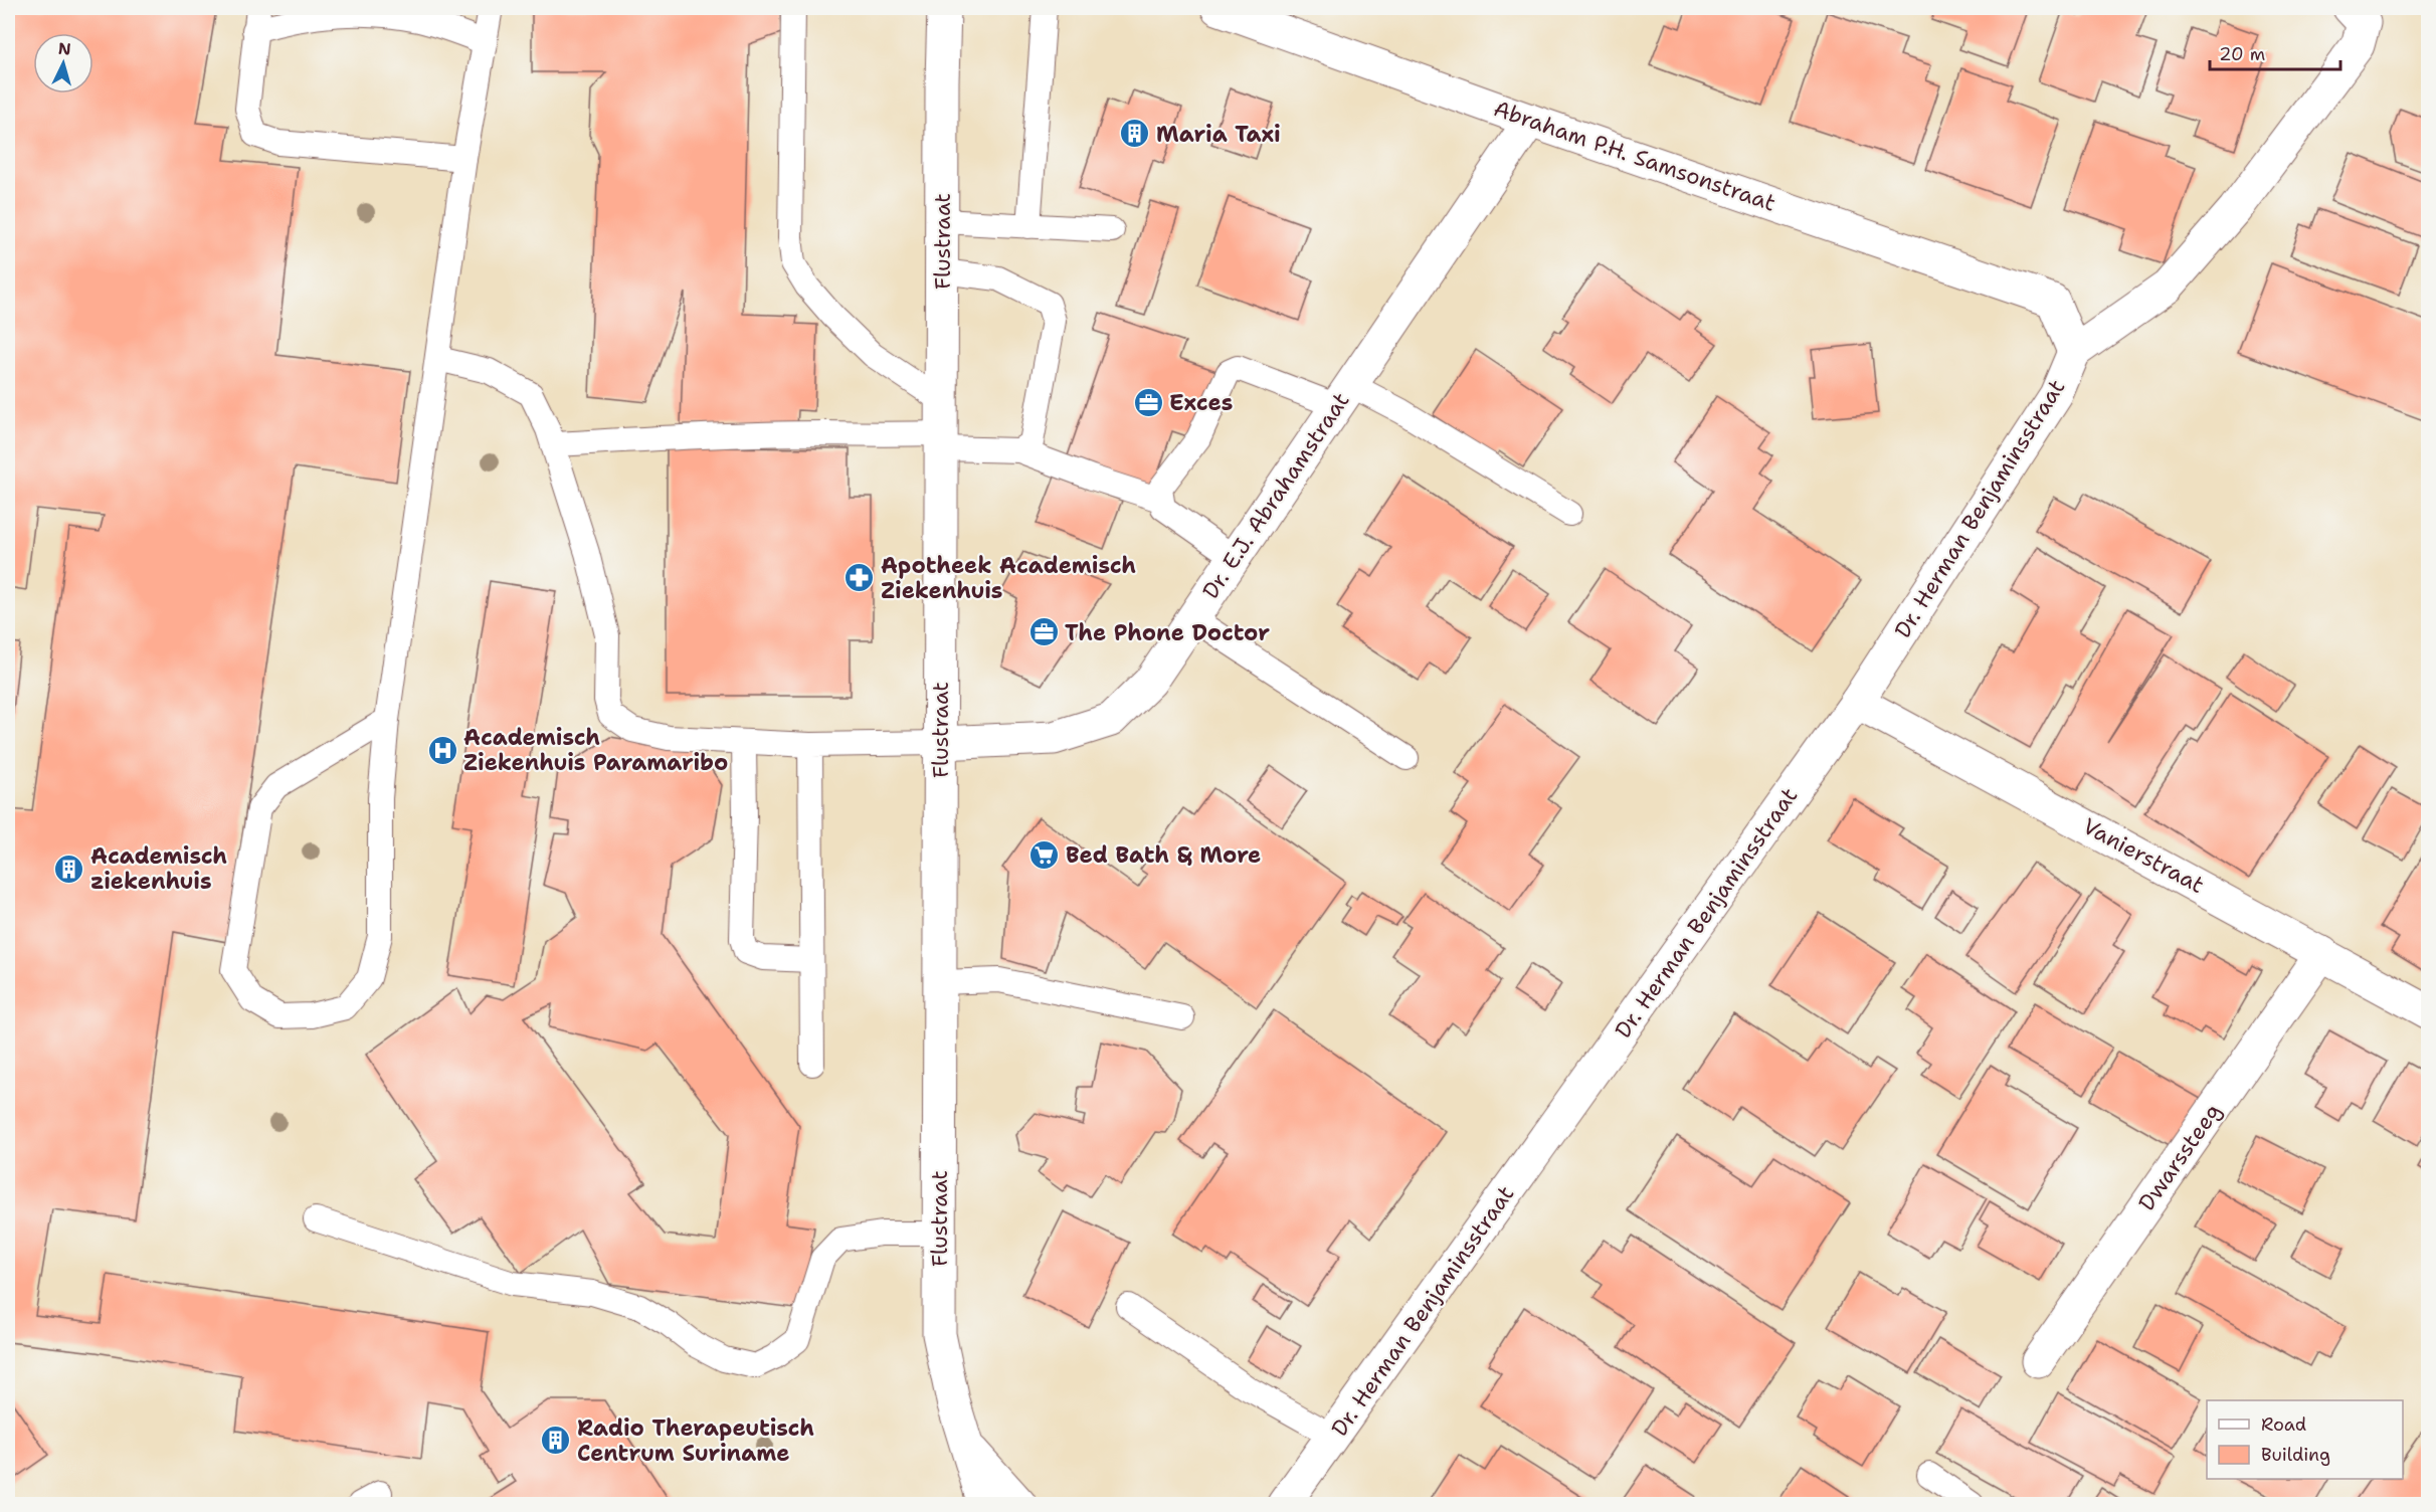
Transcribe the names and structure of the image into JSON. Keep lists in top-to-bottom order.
{
  "streets": {
    "street": [
      "Abraham P.H. Samsonstraat",
      "Flustraat",
      "Dr. E.J. Abrahamstraat",
      "Dr. Herman Benjaminsstraat",
      "Vanierstraat",
      "Dwarssteeg"
    ]
  },
  "crossings": [
    ["Abraham P.H. Samsonstraat", "Dr. E.J. Abrahamstraat"],
    ["Abraham P.H. Samsonstraat", "Dr. Herman Benjaminsstraat"],
    ["Flustraat", "Dr. E.J. Abrahamstraat"],
    ["Dr. Herman Benjaminsstraat", "Vanierstraat"],
    ["Vanierstraat", "Dwarssteeg"]
  ],
  "places": {
    "building": ["Maria Taxi", "Academisch ziekenhuis", "Radio Therapeutisch Centrum Suriname"],
    "office": ["Exces", "The Phone Doctor"],
    "pharmacy": ["Apotheek Academisch Ziekenhuis"],
    "hospital": ["Academisch Ziekenhuis Paramaribo"],
    "supermarket": ["Bed Bath & More"]
  },
  "legend": ["Road", "Building"],
  "scale_bar": "20 m",
  "north": "top"
}
